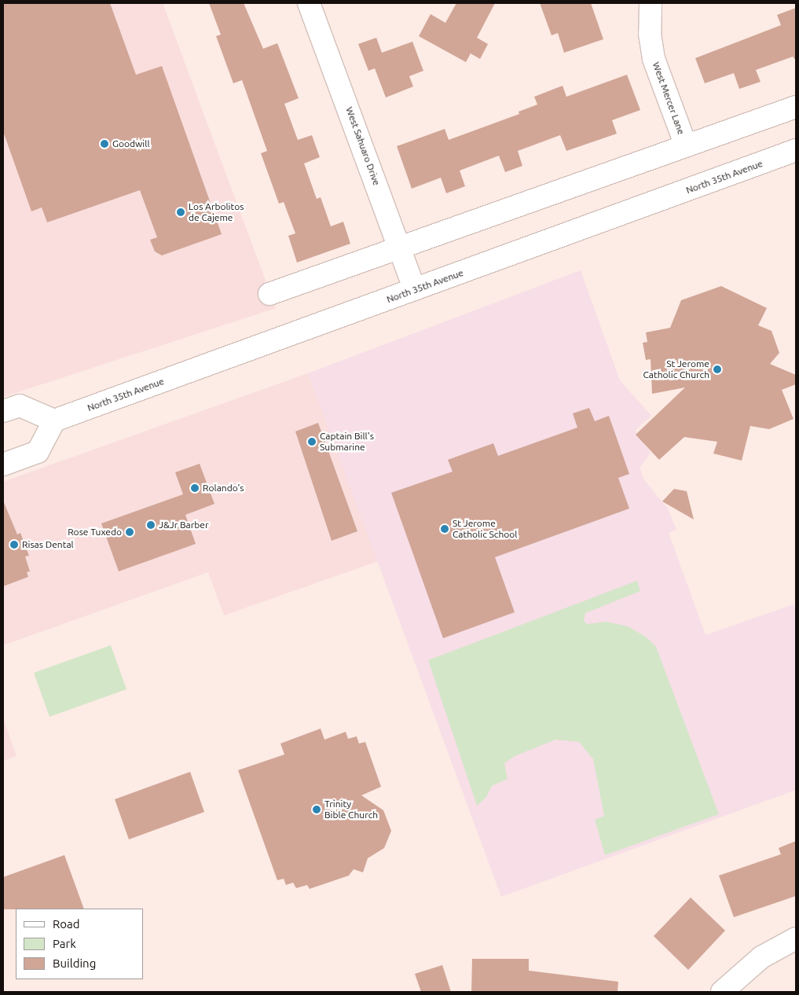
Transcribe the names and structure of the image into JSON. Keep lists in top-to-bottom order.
{
  "streets": {
    "street": ["West Mercer Lane", "West Sahuaro Drive", "North 35th Avenue"]
  },
  "crossings": [
    ["West Sahuaro Drive", "North 35th Avenue"]
  ],
  "places": [
    "Goodwill",
    "Los Arbolitos de Cajeme",
    "St Jerome Catholic Church",
    "Captain Bill's Submarine",
    "Rolando's",
    "J&Jr Barber",
    "St Jerome Catholic School",
    "Rose Tuxedo",
    "Risas Dental",
    "Trinity Bible Church"
  ],
  "legend": ["Road", "Park", "Building"]
}
